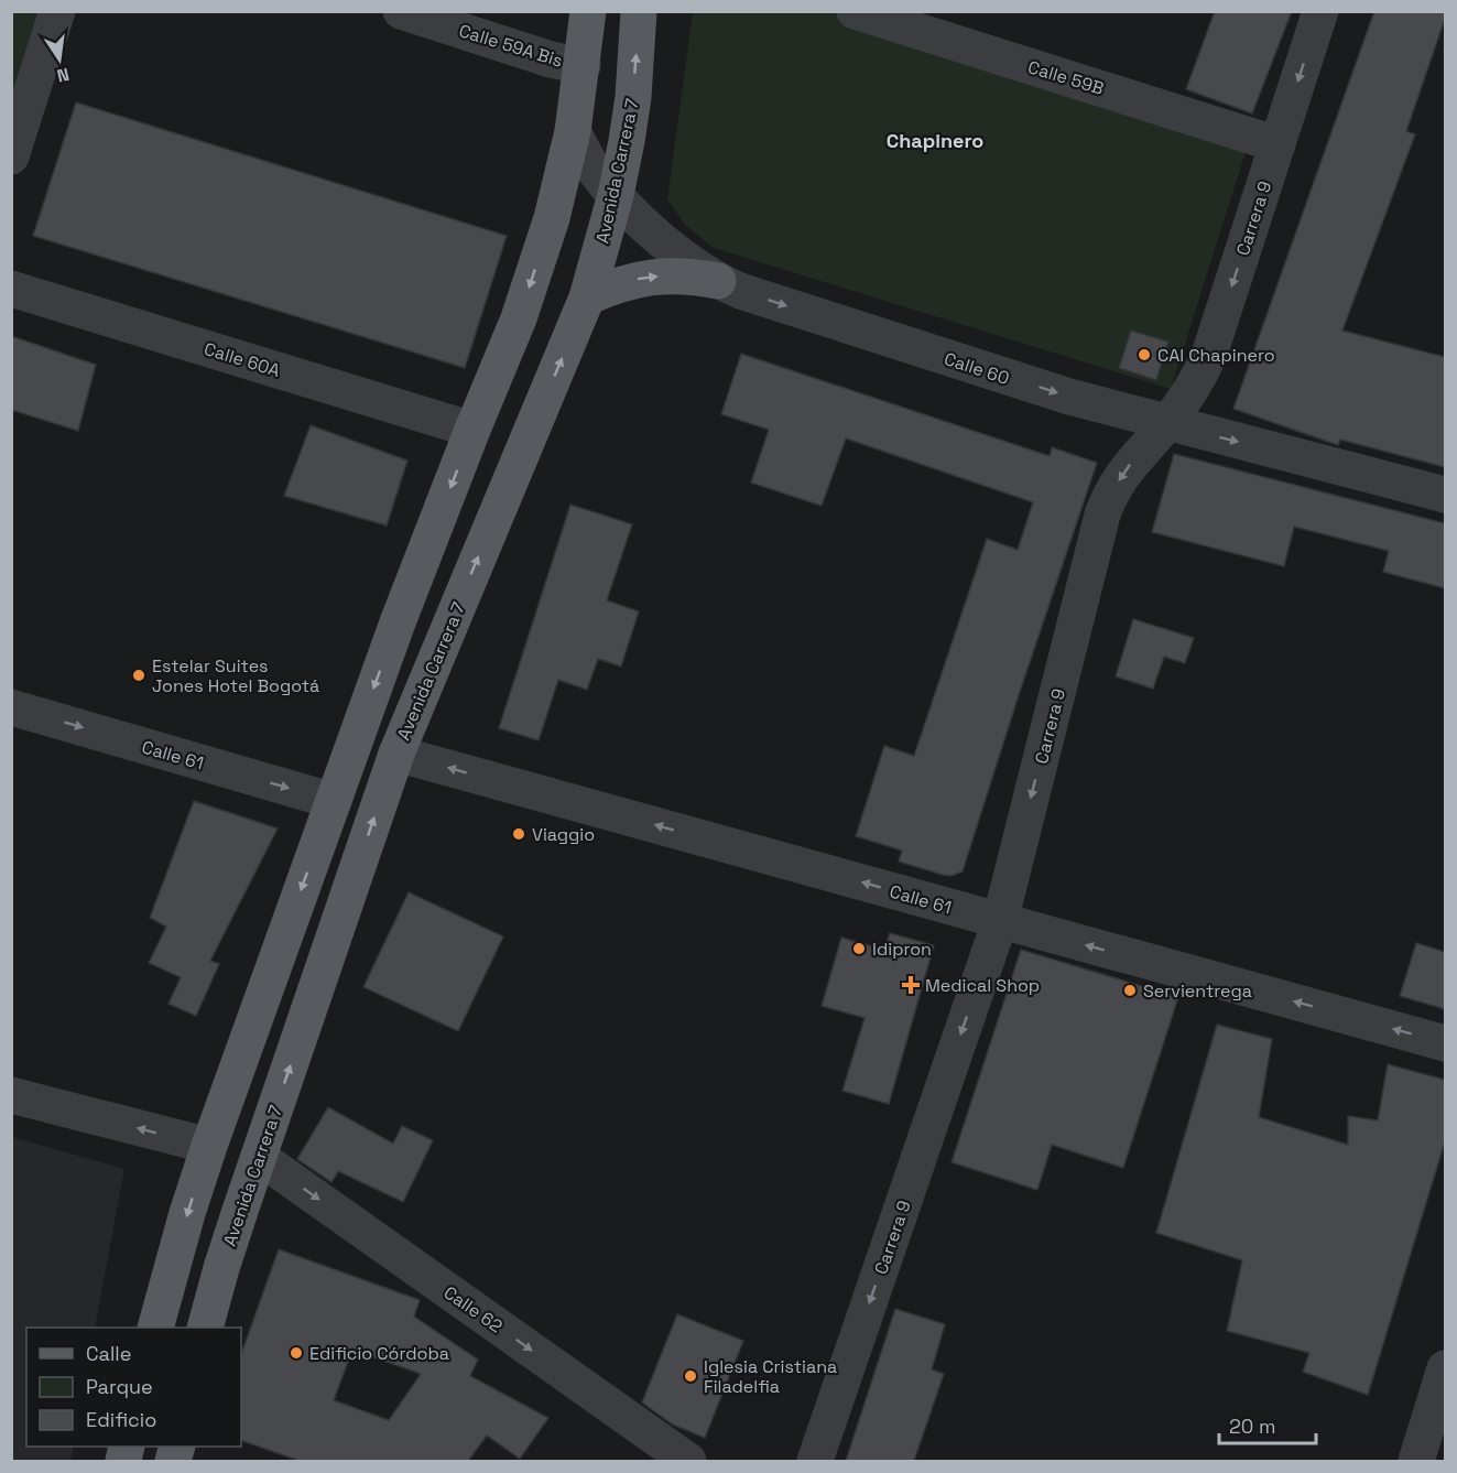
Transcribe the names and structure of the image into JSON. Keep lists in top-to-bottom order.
{
  "streets": {
    "main road": ["Avenida Carrera 7"],
    "street": [
      "Calle 59A Bis",
      "Calle 59B",
      "Carrera 9",
      "Calle 60A",
      "Calle 60",
      "Calle 61",
      "Calle 62"
    ]
  },
  "crossings": [
    ["Calle 59B", "Carrera 9"],
    ["Avenida Carrera 7", "Calle 60"],
    ["Avenida Carrera 7", "Calle 61"],
    ["Avenida Carrera 7", "Calle 62"],
    ["Carrera 9", "Calle 60"],
    ["Carrera 9", "Calle 61"]
  ],
  "one_way": ["Carrera 9", "Calle 60", "Calle 62"],
  "districts": ["Chapinero"],
  "places": {
    "other": [
      "CAI Chapinero",
      "Estelar Suites Jones Hotel Bogotá",
      "Viaggio",
      "Idipron",
      "Servientrega",
      "Edificio Córdoba",
      "Iglesia Cristiana Filadelfia"
    ],
    "health": ["Medical Shop"]
  },
  "legend": ["Calle", "Parque", "Edificio"],
  "scale_bar": "20 m",
  "north": "bottom"
}
